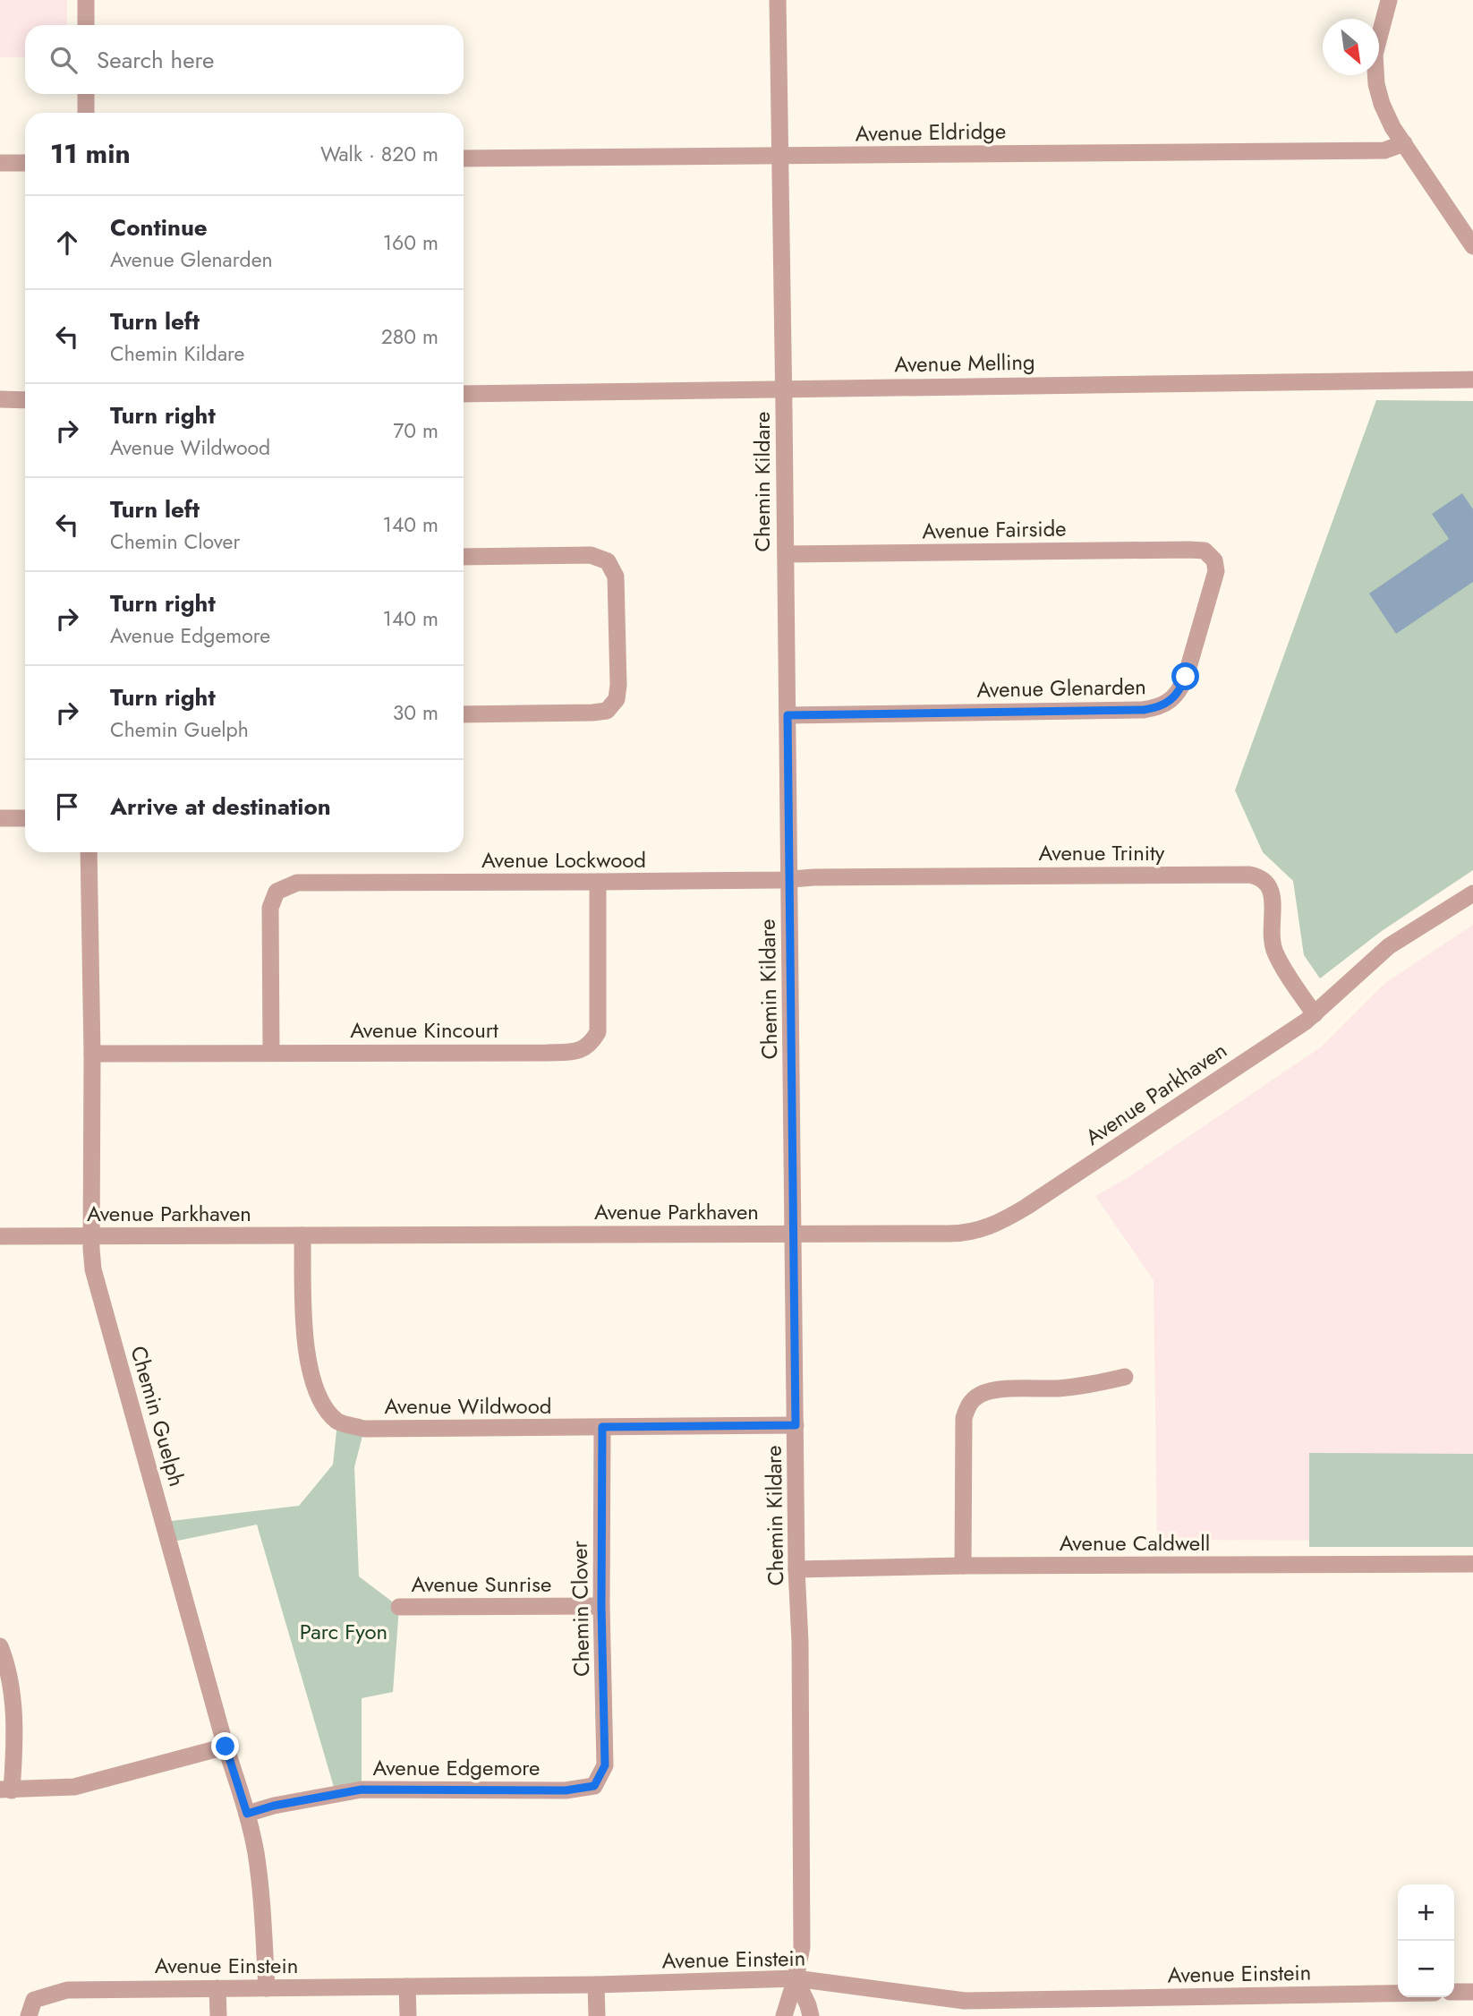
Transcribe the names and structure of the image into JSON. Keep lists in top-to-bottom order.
{
  "streets": {
    "street": [
      "Avenue Eldridge",
      "Avenue Melling",
      "Chemin Kildare",
      "Avenue Fairside",
      "Avenue Glenarden",
      "Avenue Trinity",
      "Avenue Lockwood",
      "Avenue Kincourt",
      "Avenue Parkhaven",
      "Avenue Wildwood",
      "Chemin Guelph",
      "Avenue Caldwell",
      "Avenue Sunrise",
      "Chemin Clover",
      "Avenue Edgemore",
      "Avenue Einstein"
    ]
  },
  "crossings": [
    ["Avenue Eldridge", "Chemin Kildare"],
    ["Avenue Melling", "Chemin Kildare"],
    ["Chemin Kildare", "Avenue Fairside"],
    ["Chemin Kildare", "Avenue Glenarden"],
    ["Chemin Kildare", "Avenue Trinity"],
    ["Chemin Kildare", "Avenue Lockwood"],
    ["Chemin Kildare", "Avenue Parkhaven"],
    ["Chemin Kildare", "Avenue Wildwood"],
    ["Chemin Kildare", "Avenue Caldwell"],
    ["Chemin Kildare", "Avenue Einstein"],
    ["Avenue Fairside", "Avenue Glenarden"],
    ["Avenue Trinity", "Avenue Lockwood"],
    ["Avenue Trinity", "Avenue Parkhaven"],
    ["Avenue Lockwood", "Avenue Kincourt"],
    ["Avenue Kincourt", "Chemin Guelph"],
    ["Avenue Parkhaven", "Avenue Wildwood"],
    ["Avenue Parkhaven", "Chemin Guelph"],
    ["Avenue Wildwood", "Chemin Clover"],
    ["Chemin Guelph", "Avenue Edgemore"],
    ["Chemin Guelph", "Avenue Einstein"],
    ["Avenue Sunrise", "Chemin Clover"],
    ["Chemin Clover", "Avenue Edgemore"]
  ],
  "parks": ["Parc Fyon"],
  "north": "bottom right",
  "page": {
    "search": "Search here",
    "heading": ["11 min", "Walk · 820 m"],
    "list": [
      ["Continue", "Avenue Glenarden", "160 m"],
      ["Turn left", "Chemin Kildare", "280 m"],
      ["Turn right", "Avenue Wildwood", "70 m"],
      ["Turn left", "Chemin Clover", "140 m"],
      ["Turn right", "Avenue Edgemore", "140 m"],
      ["Turn right", "Chemin Guelph", "30 m"],
      "Arrive at destination"
    ],
    "map_buttons": ["+", "−"]
  }
}
